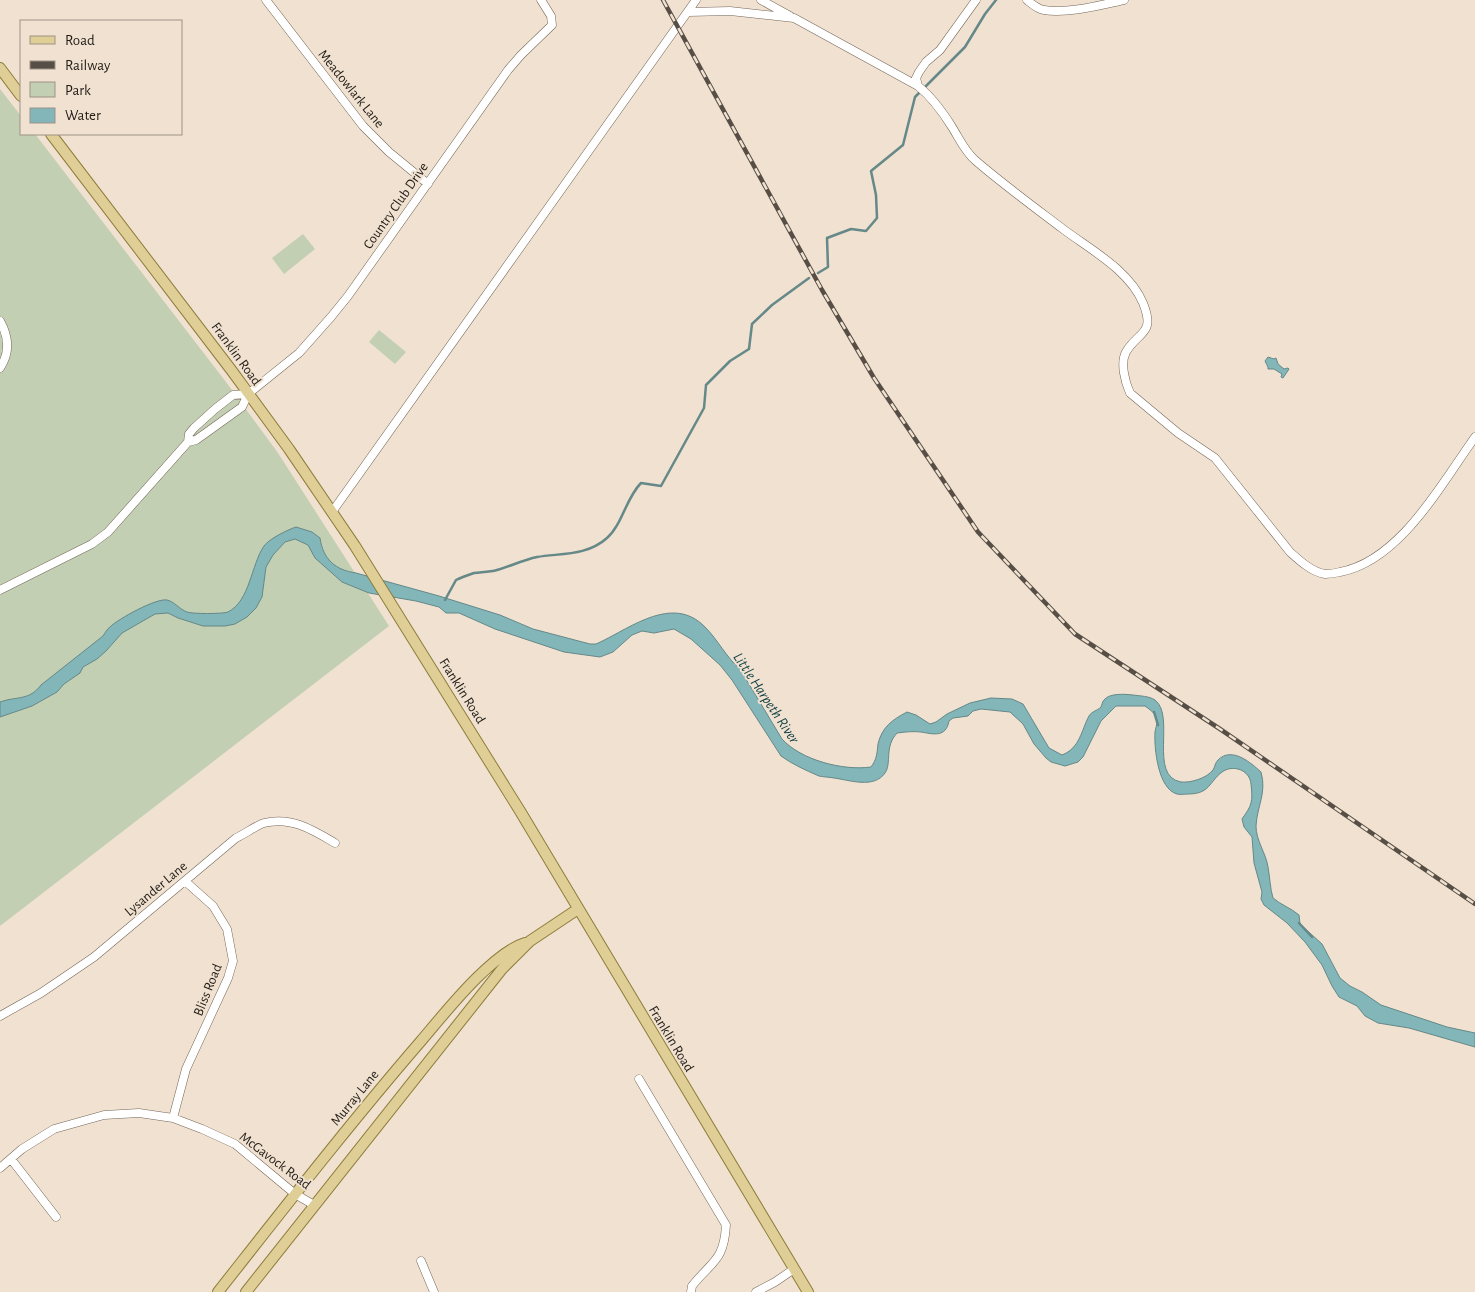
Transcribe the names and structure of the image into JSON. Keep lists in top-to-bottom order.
{
  "streets": {
    "main road": ["Franklin Road", "Murray Lane"],
    "street": [
      "Meadowlark Lane",
      "Country Club Drive",
      "Lysander Lane",
      "Bliss Road",
      "McGavock Road"
    ]
  },
  "crossings": [
    ["Meadowlark Lane", "Country Club Drive"],
    ["Country Club Drive", "Franklin Road"],
    ["Franklin Road", "Murray Lane"],
    ["Lysander Lane", "Bliss Road"],
    ["Bliss Road", "McGavock Road"],
    ["Murray Lane", "McGavock Road"]
  ],
  "water": ["Little Harpeth River"],
  "legend": [
    "Road",
    "Railway",
    "Park",
    "Water"
  ]
}
